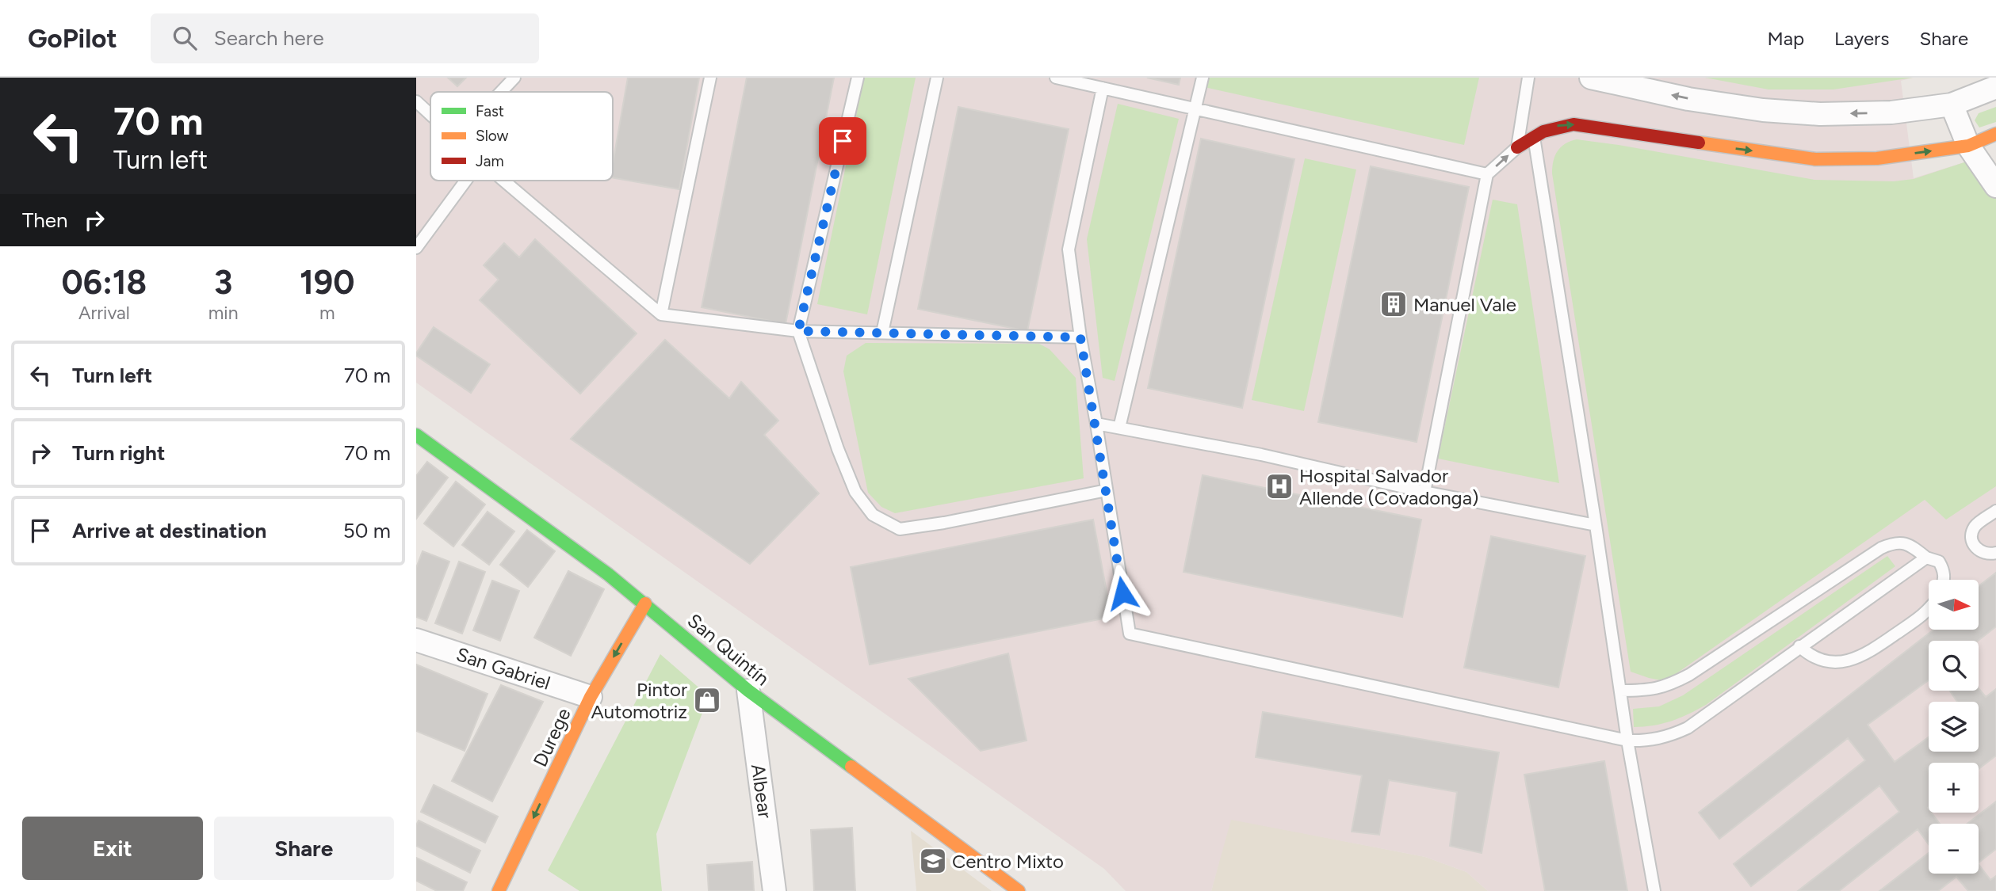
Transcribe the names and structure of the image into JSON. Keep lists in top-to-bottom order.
{
  "streets": {
    "street": [
      "San Quintín",
      "San Gabriel",
      "Durege",
      "Albear"
    ]
  },
  "crossings": [
    ["San Quintín", "Durege"],
    ["San Quintín", "Albear"],
    ["San Gabriel", "Durege"]
  ],
  "one_way": ["Durege"],
  "places": {
    "building": ["Manuel Vale"],
    "hospital": ["Hospital Salvador Allende (Covadonga)"],
    "shop": ["Pintor Automotriz"],
    "school or university": ["Centro Mixto"]
  },
  "legend": ["Fast", "Slow", "Jam"],
  "north": "right",
  "page": {
    "header": "GoPilot",
    "search": "Search here",
    "nav": ["Map", "Layers", "Share"],
    "turn": ["70 m", "Turn left"],
    "then": "Then",
    "eta": [
      "06:18",
      "Arrival",
      "3",
      "min",
      "190",
      "m"
    ],
    "list": [
      {
        "name": "Turn left",
        "value": "70 m"
      },
      {
        "name": "Turn right",
        "value": "70 m"
      },
      {
        "name": "Arrive at destination",
        "value": "50 m"
      }
    ],
    "map_buttons": ["+", "−"],
    "buttons": ["Exit", "Share"]
  }
}
